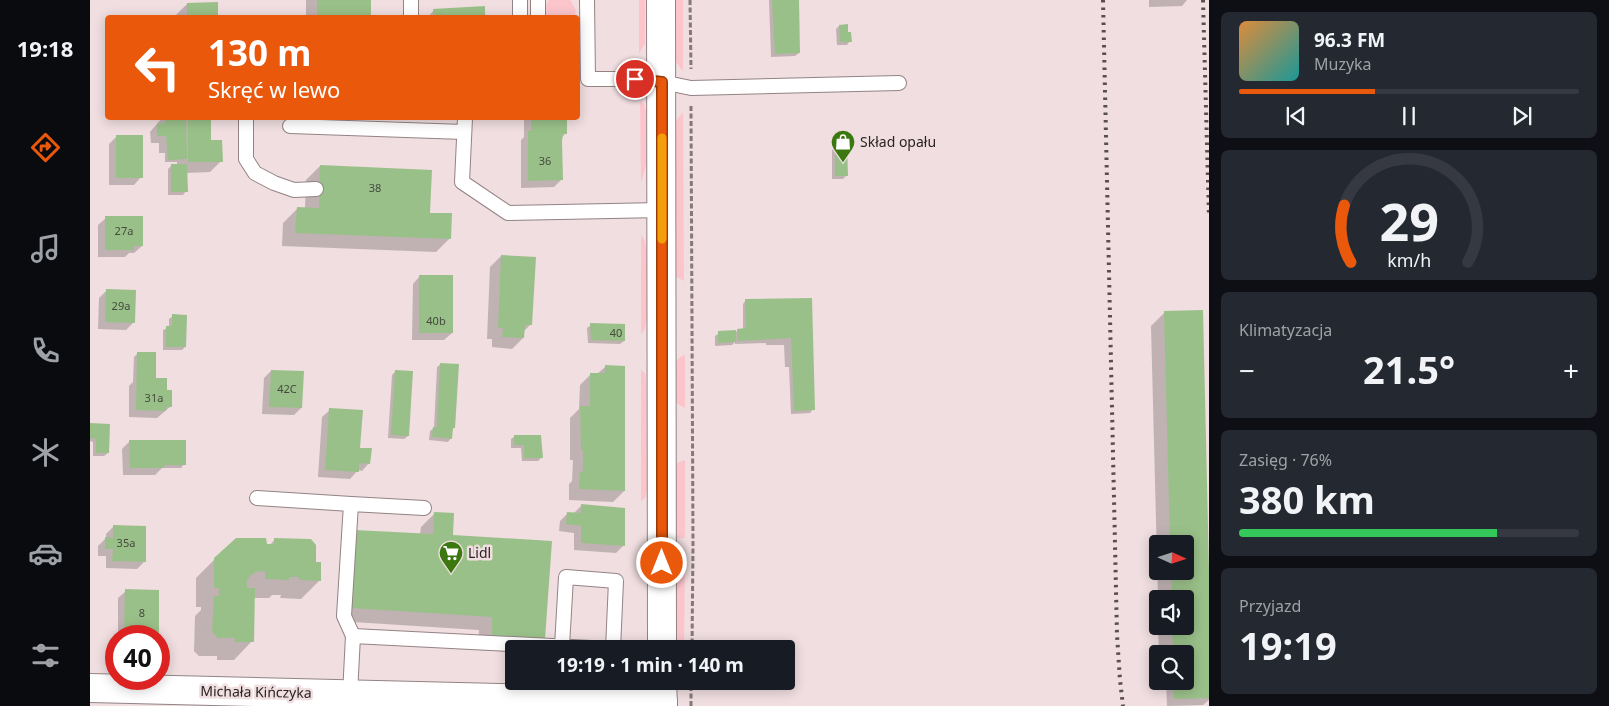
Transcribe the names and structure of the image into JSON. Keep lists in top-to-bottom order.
{
  "streets": {
    "street": ["Michała Kińczyka"]
  },
  "places": {
    "shop": ["Skład opału"],
    "supermarket": ["Lidl"]
  },
  "house_numbers": [
    "36",
    "38",
    "27a",
    "29a",
    "40b",
    "40",
    "42C",
    "31a",
    "35a",
    "8"
  ],
  "north": "right",
  "page": {
    "tabs": "19:18",
    "turn": ["130 m", "Skręć w lewo"],
    "song": ["96.3 FM", "Muzyka"],
    "tile": [
      "Klimatyzacja",
      ["Zasięg · 76%", "380 km"],
      ["Przyjazd", "19:19"]
    ],
    "heat": ["−", "21.5°", "+"],
    "limit": "40",
    "trip": "19:19 · 1 min · 140 m",
    "gauge": ["29", "km/h"]
  }
}
